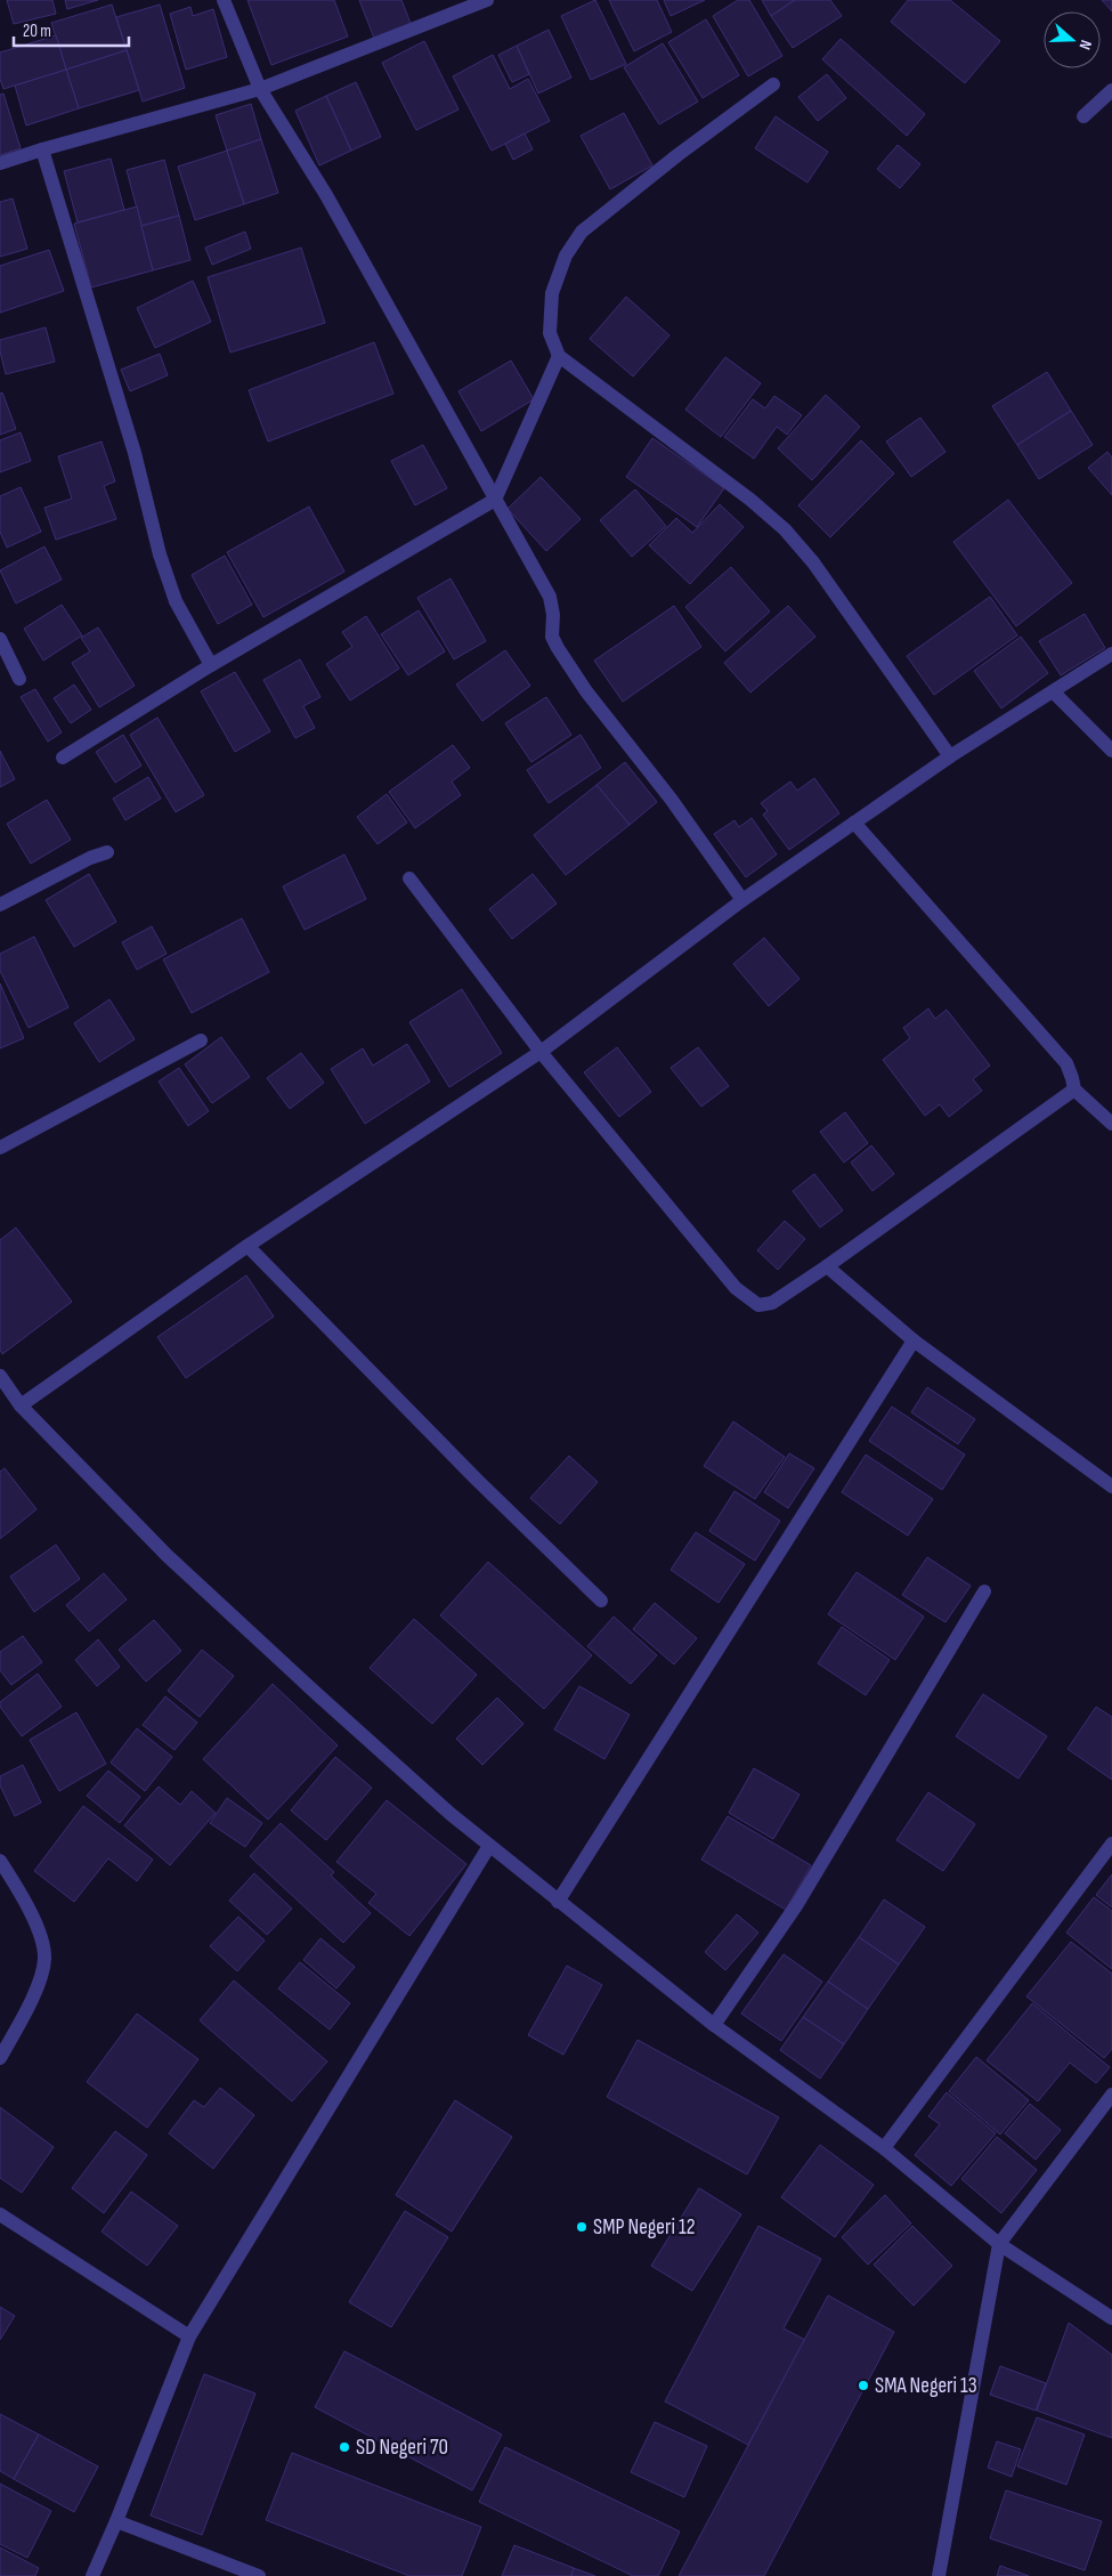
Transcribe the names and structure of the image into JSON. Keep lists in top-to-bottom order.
{
  "places": ["SMP Negeri 12", "SMA Negeri 13", "SD Negeri 70"],
  "scale_bar": "20 m",
  "north": "right"
}
